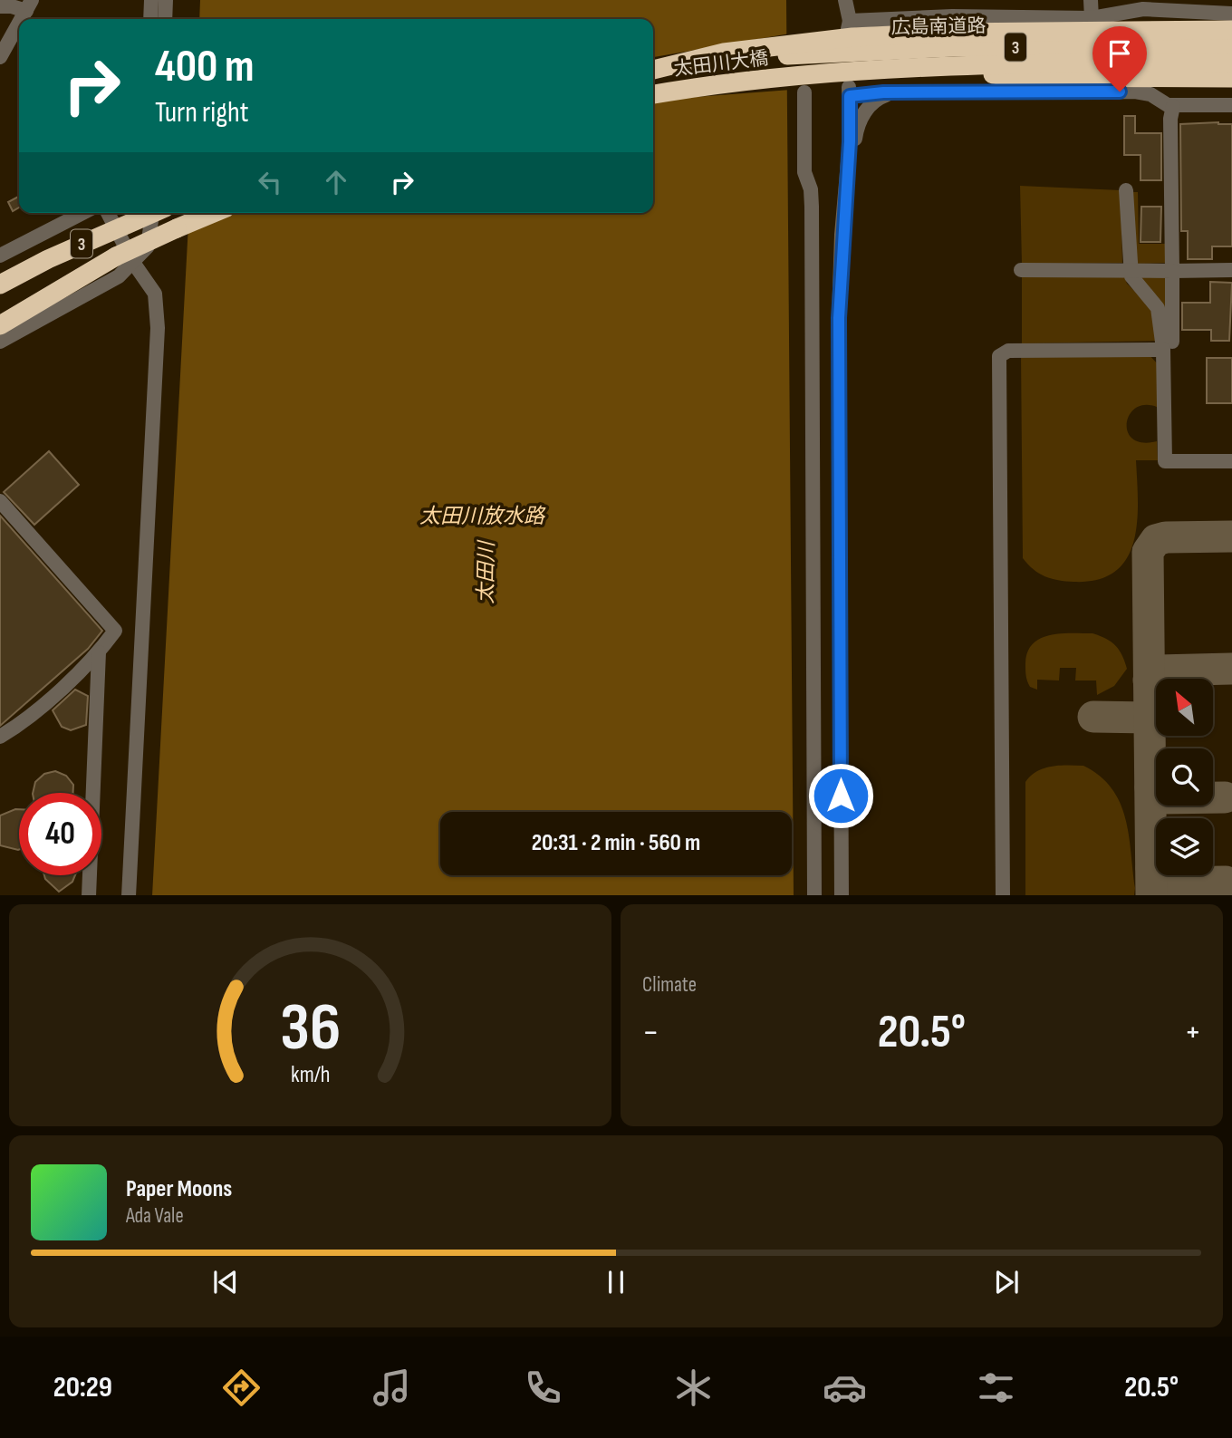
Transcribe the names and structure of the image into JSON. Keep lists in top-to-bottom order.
{
  "streets": {
    "highway": ["広島南道路", "3", "太田川大橋"]
  },
  "crossings": [
    ["3", "太田川大橋"]
  ],
  "water": ["太田川放水路", "太田川"],
  "north": "top left",
  "page": {
    "turn": ["400 m", "Turn right"],
    "limit": "40",
    "trip": "20:31 · 2 min · 560 m",
    "tile": "Climate",
    "heat": ["−", "20.5°", "+"],
    "song": ["Paper Moons", "Ada Vale"],
    "tabs": ["20:29", "20.5°"],
    "gauge": ["36", "km/h"]
  }
}
